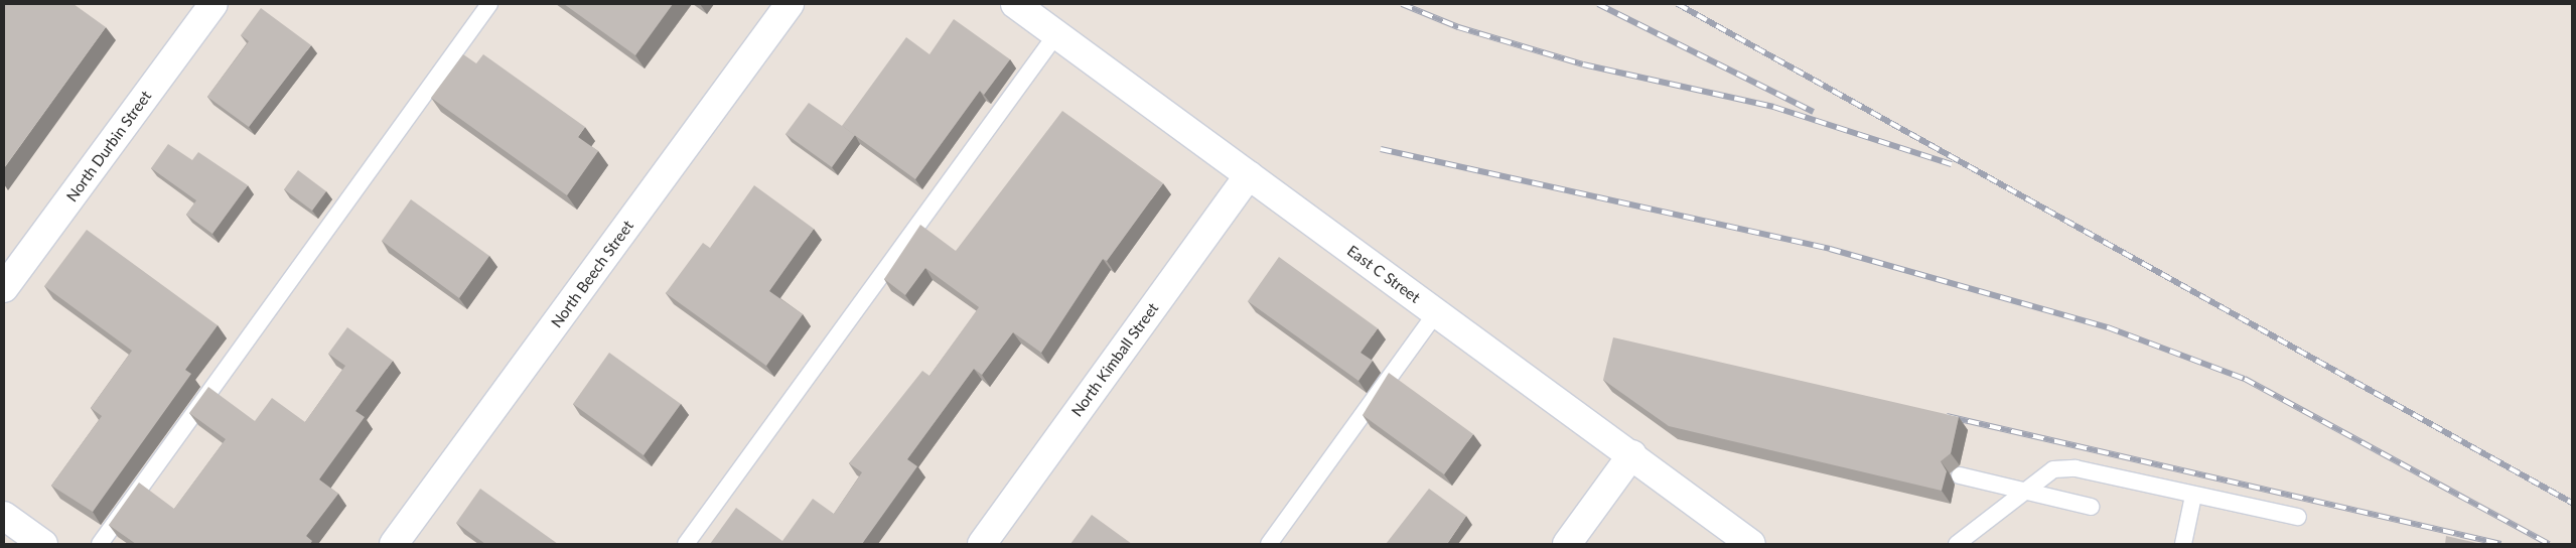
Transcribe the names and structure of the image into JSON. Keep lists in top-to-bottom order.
{
  "streets": {
    "street": [
      "North Durbin Street",
      "North Beech Street",
      "East C Street",
      "North Kimball Street"
    ]
  },
  "crossings": [
    ["East C Street", "North Kimball Street"]
  ]
}
